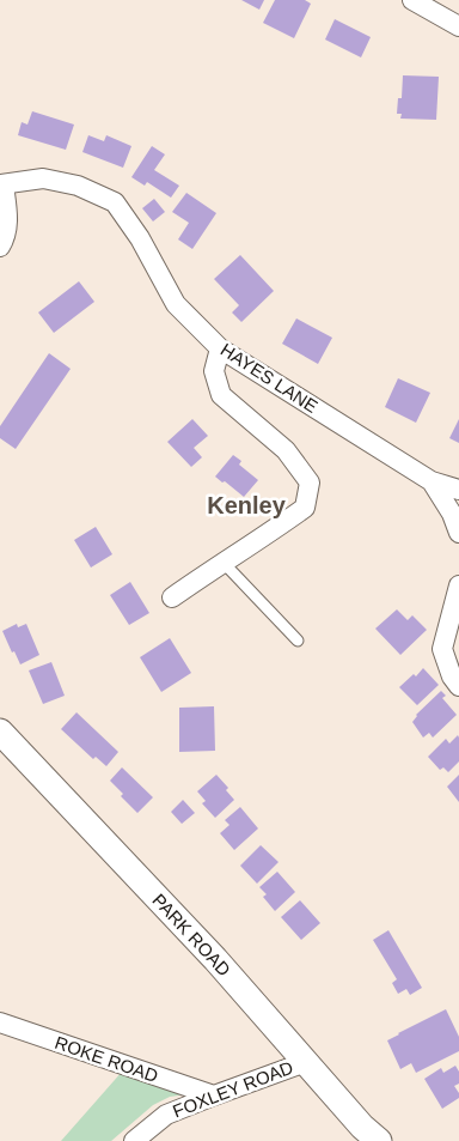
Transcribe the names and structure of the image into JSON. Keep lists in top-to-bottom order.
{
  "streets": {
    "street": [
      "HAYES LANE",
      "PARK ROAD",
      "ROKE ROAD",
      "FOXLEY ROAD"
    ]
  },
  "crossings": [
    ["PARK ROAD", "FOXLEY ROAD"],
    ["ROKE ROAD", "FOXLEY ROAD"]
  ],
  "districts": ["Kenley"]
}
